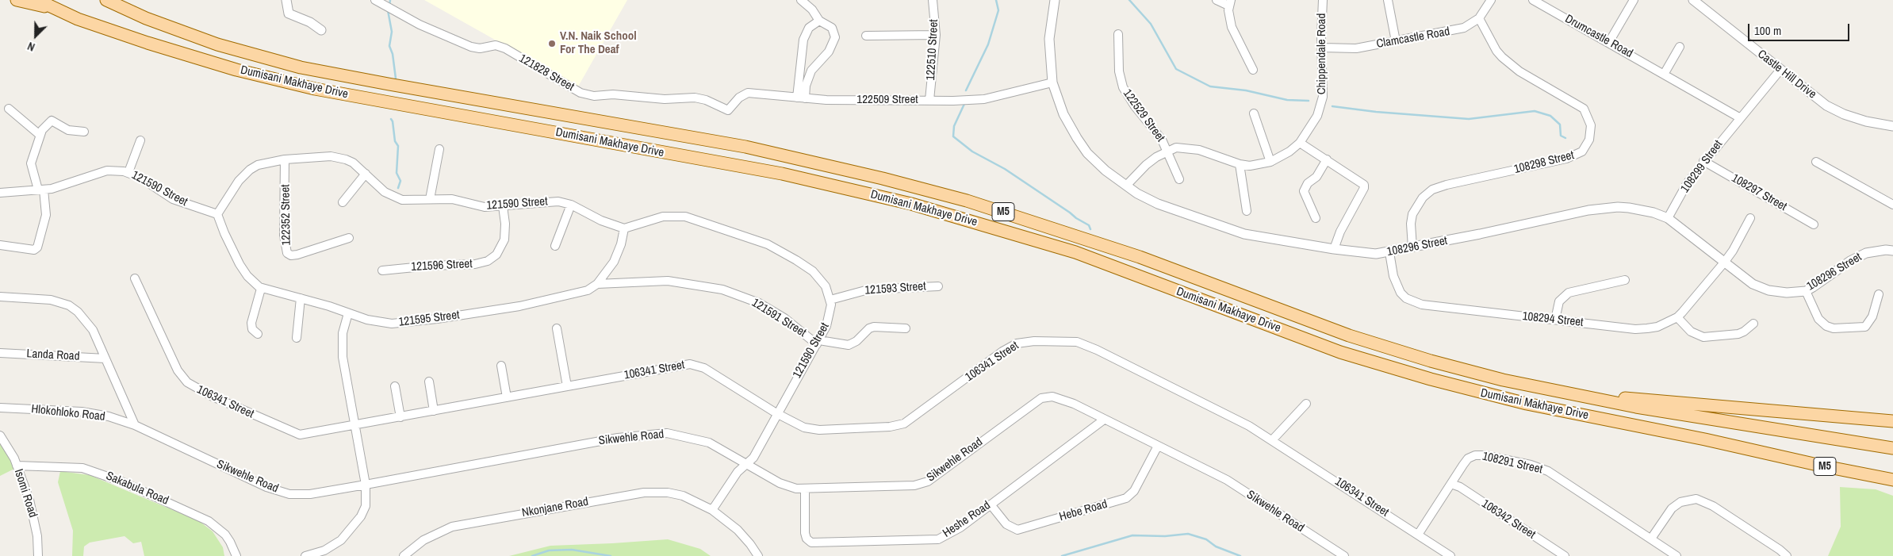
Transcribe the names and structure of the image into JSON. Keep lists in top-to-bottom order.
{
  "streets": {
    "main road": ["Dumisani Makhaye Drive", "M5"],
    "street": [
      "Drumcastle Road",
      "Clamcastle Road",
      "122510 Street",
      "Chippendale Road",
      "121828 Street",
      "Castle Hill Drive",
      "122509 Street",
      "122529 Street",
      "108298 Street",
      "108299 Street",
      "121590 Street",
      "108297 Street",
      "122352 Street",
      "108296 Street",
      "121596 Street",
      "121593 Street",
      "121591 Street",
      "121595 Street",
      "108294 Street",
      "Landa Road",
      "106341 Street",
      "Hlokohloko Road",
      "Sikwehle Road",
      "108291 Street",
      "Sakabula Road",
      "Isomi Road",
      "Nkonjane Road",
      "Hebe Road",
      "Heshe Road",
      "106342 Street"
    ]
  },
  "crossings": [
    ["Drumcastle Road", "108299 Street"],
    ["Clamcastle Road", "Chippendale Road"],
    ["Clamcastle Road", "108298 Street"],
    ["122510 Street", "122509 Street"],
    ["Chippendale Road", "122529 Street"],
    ["Chippendale Road", "108296 Street"],
    ["121828 Street", "122509 Street"],
    ["122509 Street", "108296 Street"],
    ["108298 Street", "108296 Street"],
    ["108299 Street", "108297 Street"],
    ["108299 Street", "108296 Street"],
    ["121590 Street", "122352 Street"],
    ["121590 Street", "121596 Street"],
    ["121590 Street", "121593 Street"],
    ["121590 Street", "121591 Street"],
    ["121590 Street", "121595 Street"],
    ["121590 Street", "106341 Street"],
    ["108296 Street", "108294 Street"],
    ["121591 Street", "121595 Street"],
    ["106341 Street", "108291 Street"],
    ["Hlokohloko Road", "Sikwehle Road"],
    ["Sikwehle Road", "Hebe Road"],
    ["Sikwehle Road", "Heshe Road"],
    ["108291 Street", "106342 Street"],
    ["Sakabula Road", "Isomi Road"],
    ["Hebe Road", "Heshe Road"]
  ],
  "places": ["V.N. Naik School For The Deaf"],
  "scale_bar": "100 m",
  "north": "bottom left"
}
